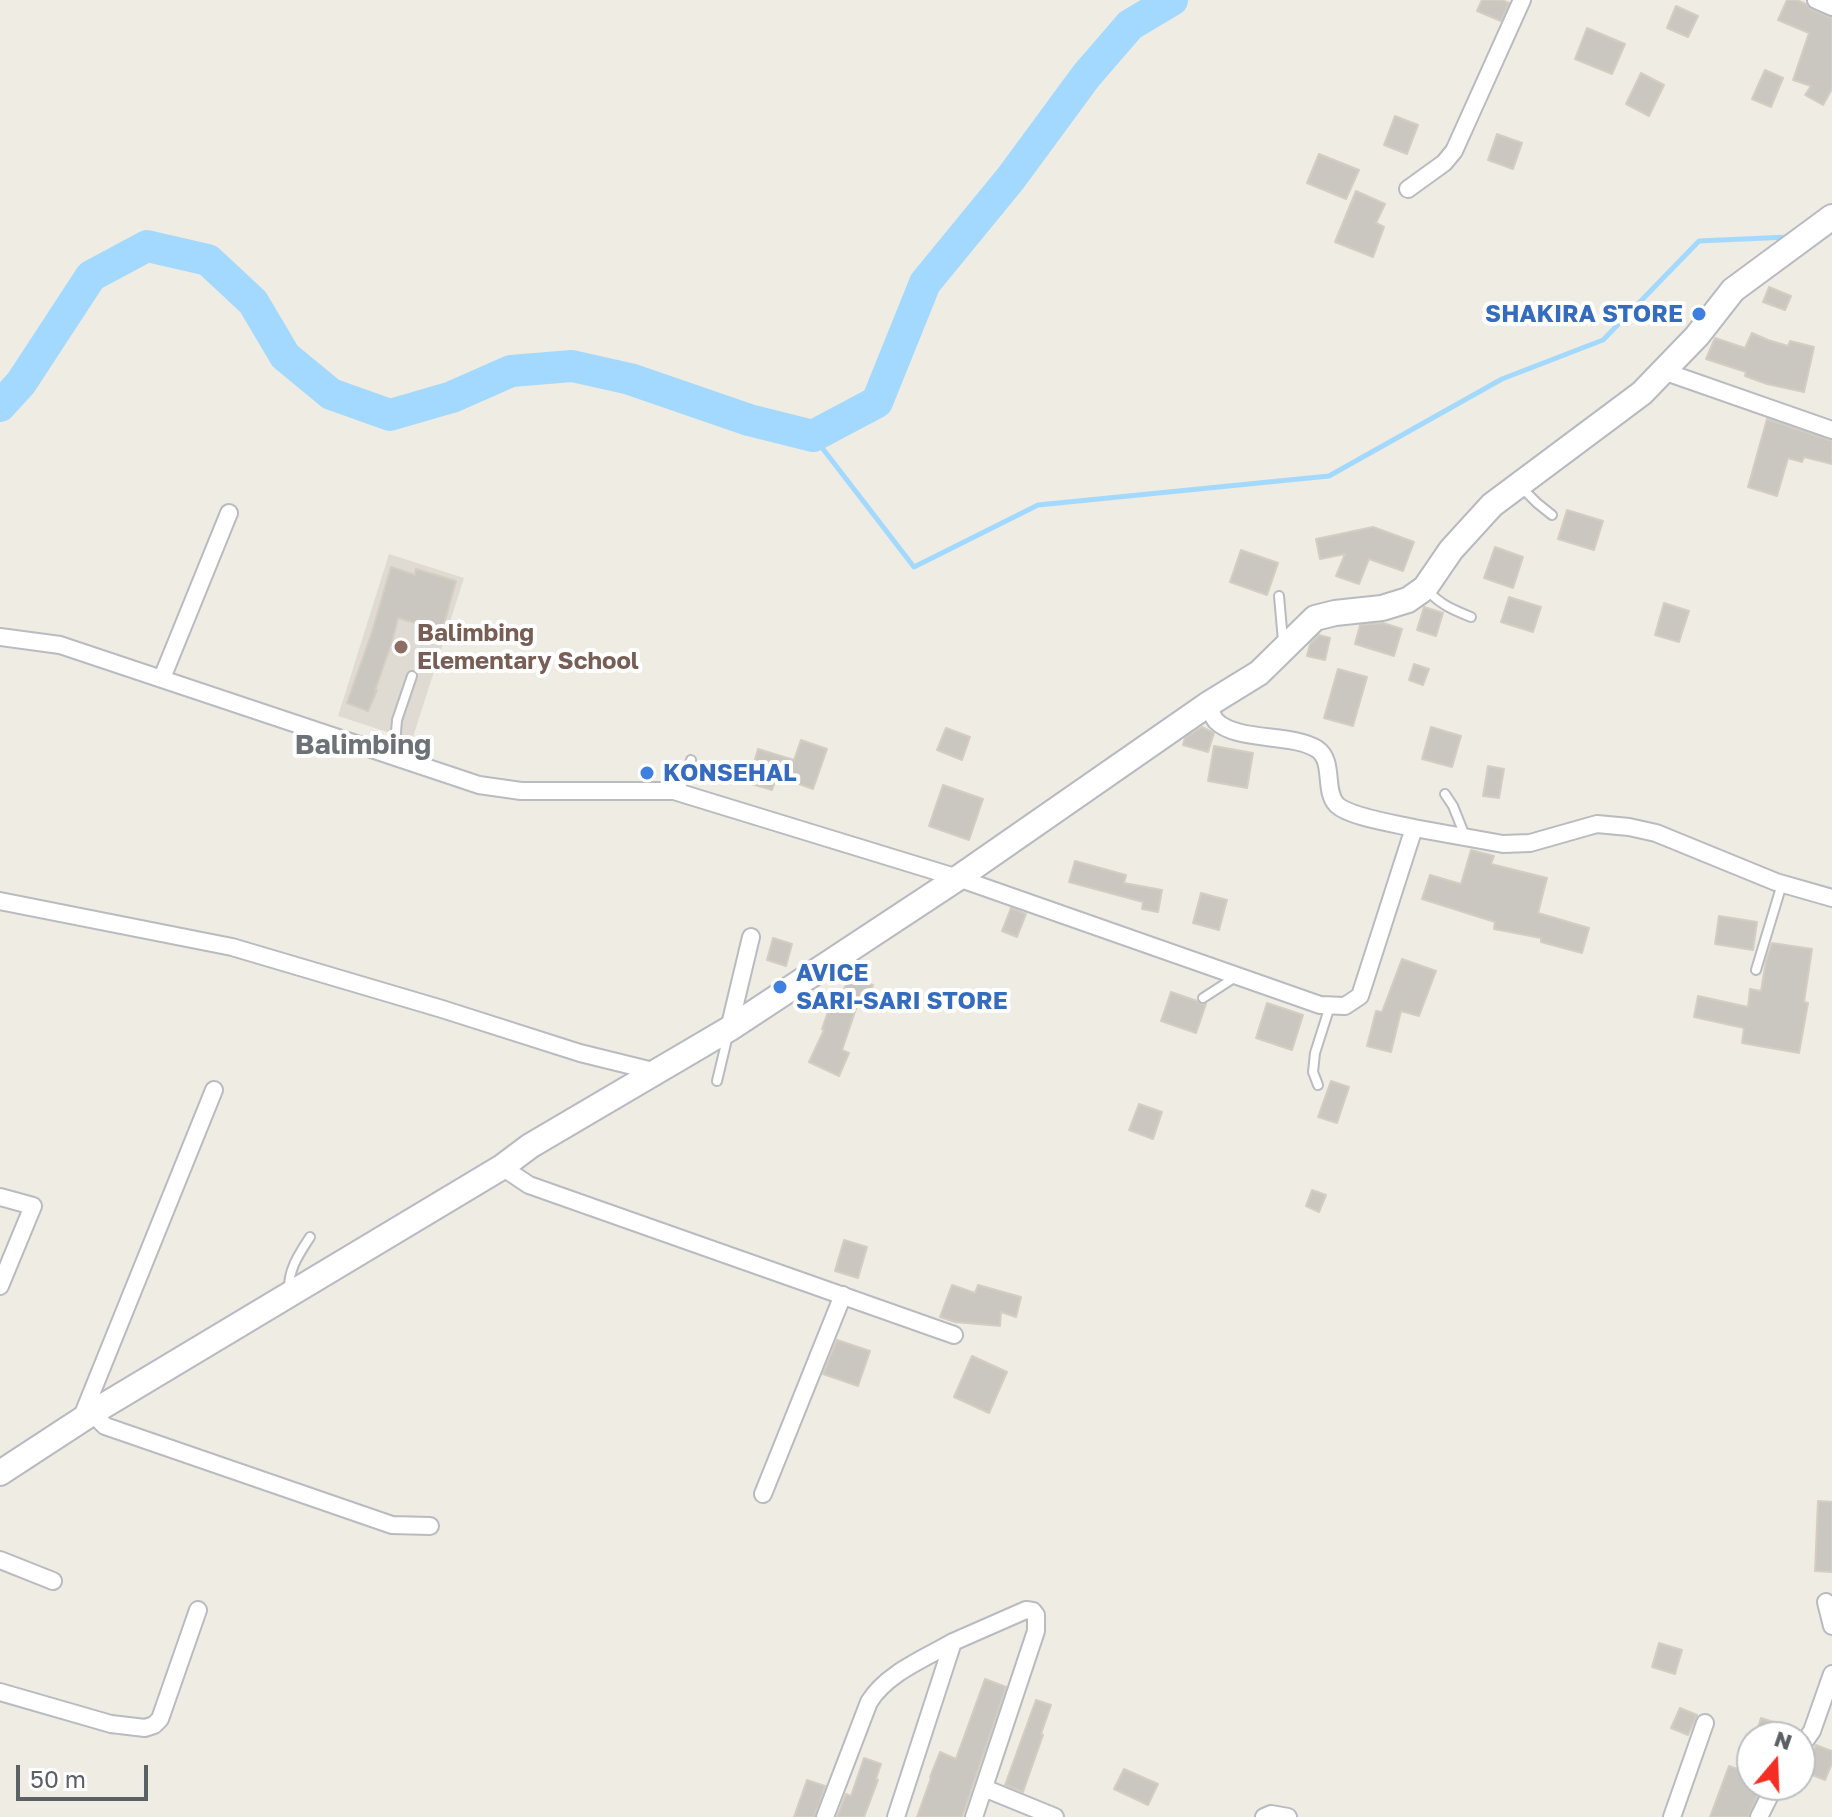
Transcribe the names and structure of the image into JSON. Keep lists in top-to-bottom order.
{
  "districts": ["Balimbing"],
  "places": [
    "SHAKIRA STORE",
    "Balimbing Elementary School",
    "KONSEHAL",
    "AVICE SARI-SARI STORE"
  ],
  "scale_bar": "50 m",
  "north": "top"
}
